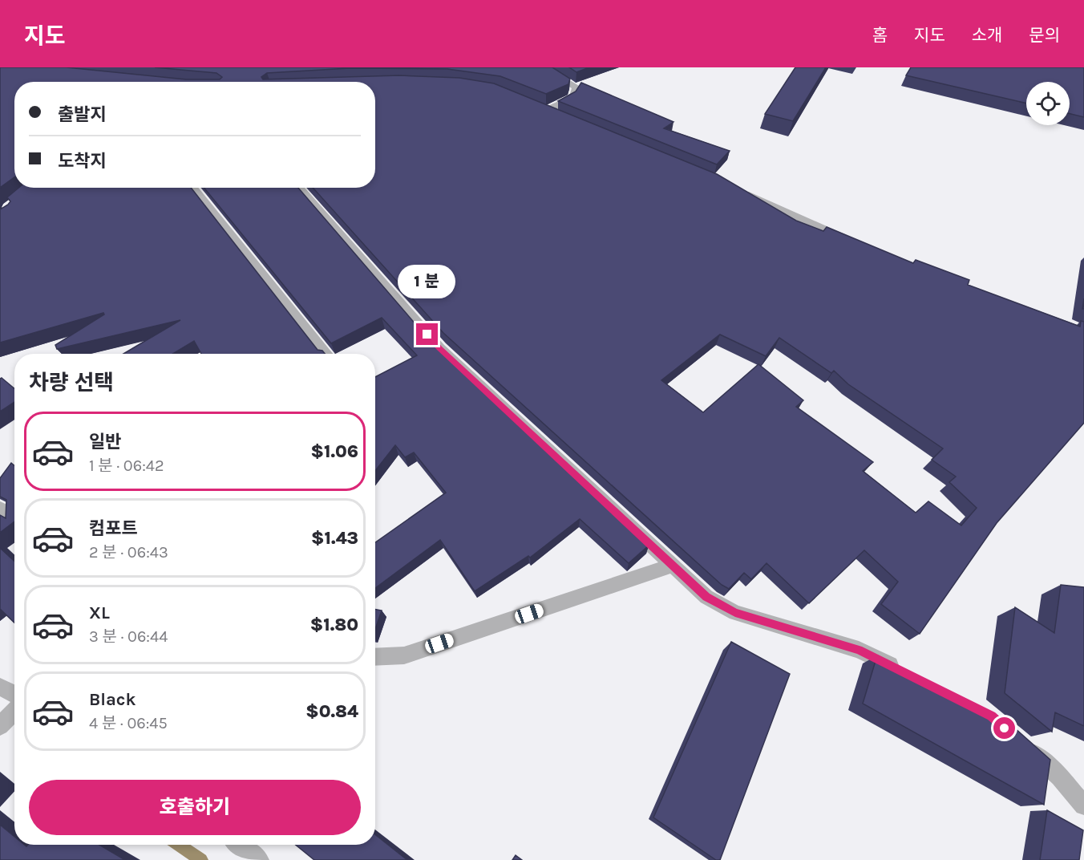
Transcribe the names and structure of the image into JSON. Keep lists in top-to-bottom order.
{
  "page": {
    "header": "지도",
    "nav": [
      "홈",
      "지도",
      "소개",
      "문의"
    ],
    "banner": ["출발지", "도착지"],
    "bubble": "1 분",
    "heading": "차량 선택",
    "list": [
      {
        "name": "일반",
        "note": "1 분 · 06:42",
        "value": "$1.06"
      },
      {
        "name": "컴포트",
        "note": "2 분 · 06:43",
        "value": "$1.43"
      },
      {
        "name": "XL",
        "note": "3 분 · 06:44",
        "value": "$1.80"
      },
      {
        "name": "Black",
        "note": "4 분 · 06:45",
        "value": "$0.84"
      }
    ],
    "buttons": "호출하기"
  }
}
